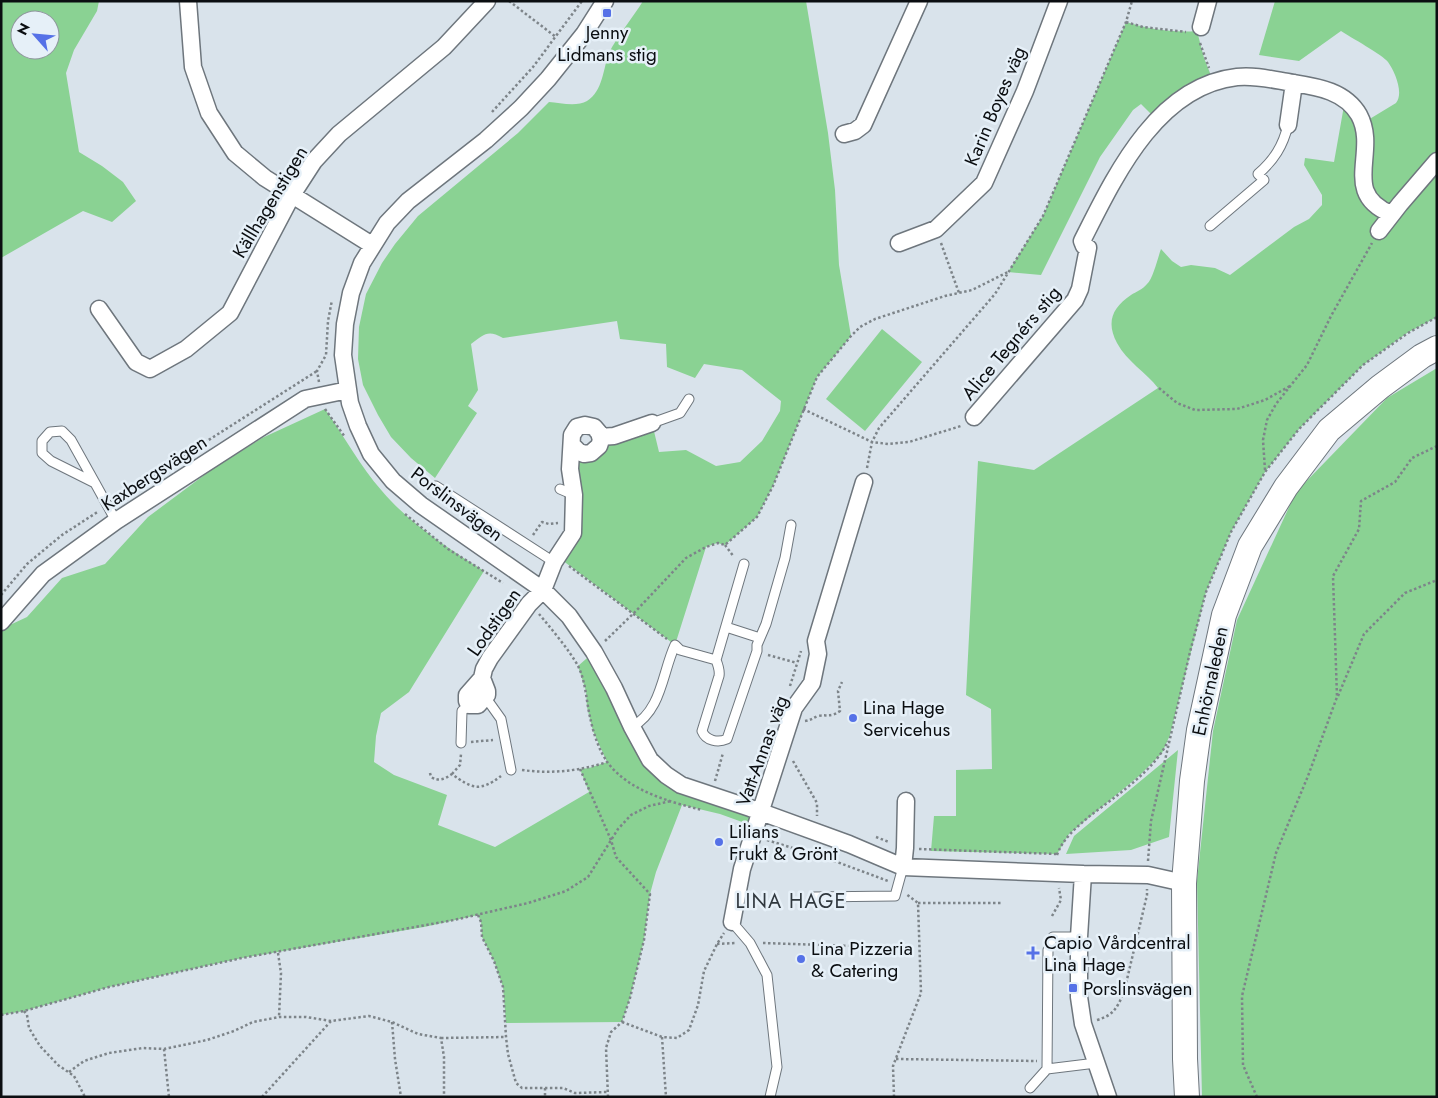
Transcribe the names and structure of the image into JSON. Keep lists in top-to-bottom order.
{
  "streets": {
    "street": [
      "Karin Boyes väg",
      "Källhagenstigen",
      "Alice Tegnérs stig",
      "Kaxbergsvägen",
      "Porslinsvägen",
      "Lodstigen",
      "Enhörnaleden",
      "Vatt-Annas väg"
    ]
  },
  "crossings": [
    ["Kaxbergsvägen", "Porslinsvägen"],
    ["Porslinsvägen", "Lodstigen"],
    ["Porslinsvägen", "Enhörnaleden"],
    ["Porslinsvägen", "Vatt-Annas väg"]
  ],
  "districts": ["LINA HAGE"],
  "places": {
    "transit": ["Jenny Lidmans stig", "Porslinsvägen"],
    "other": ["Lina Hage Servicehus", "Lilians Frukt & Grönt", "Lina Pizzeria & Catering"],
    "health": ["Capio Vårdcentral Lina Hage"]
  },
  "north": "top left"
}
